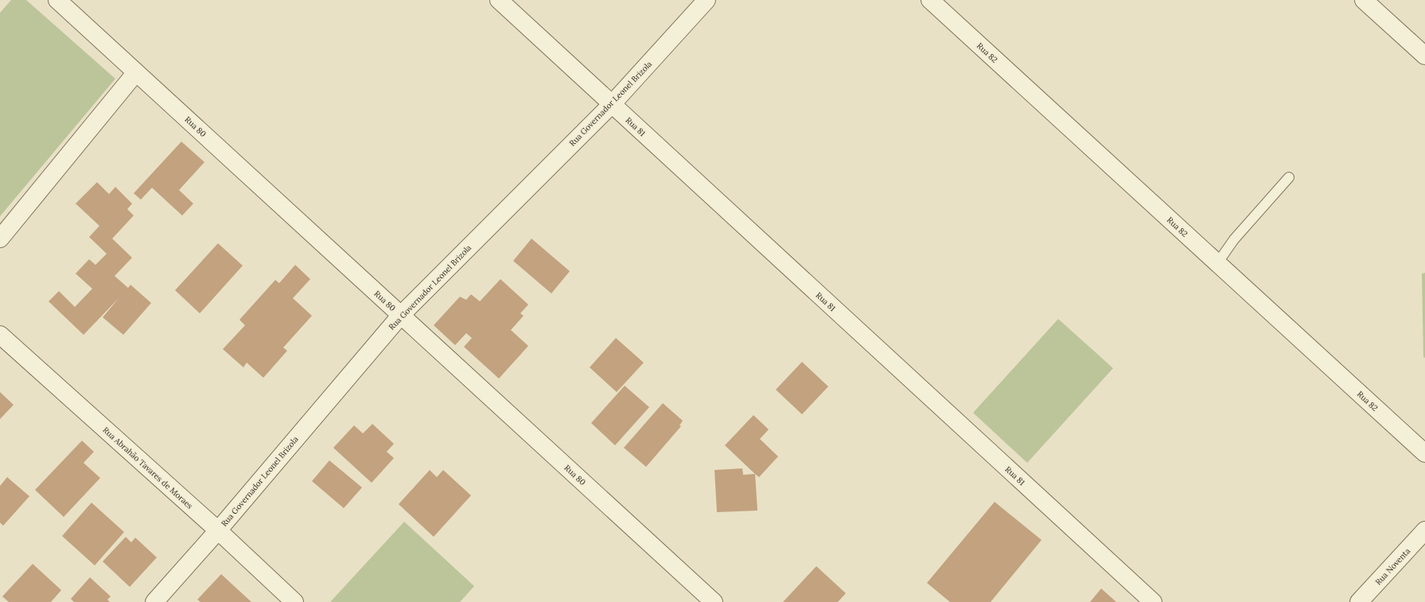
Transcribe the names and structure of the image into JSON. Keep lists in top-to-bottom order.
{
  "streets": {
    "street": [
      "Rua 82",
      "Rua Governador Leonel Brizola",
      "Rua 80",
      "Rua 81",
      "Rua Abrahão Tavares de Moraes",
      "Rua Noventa"
    ]
  },
  "crossings": [
    ["Rua Governador Leonel Brizola", "Rua 80"],
    ["Rua Governador Leonel Brizola", "Rua 81"],
    ["Rua Governador Leonel Brizola", "Rua Abrahão Tavares de Moraes"]
  ]
}
